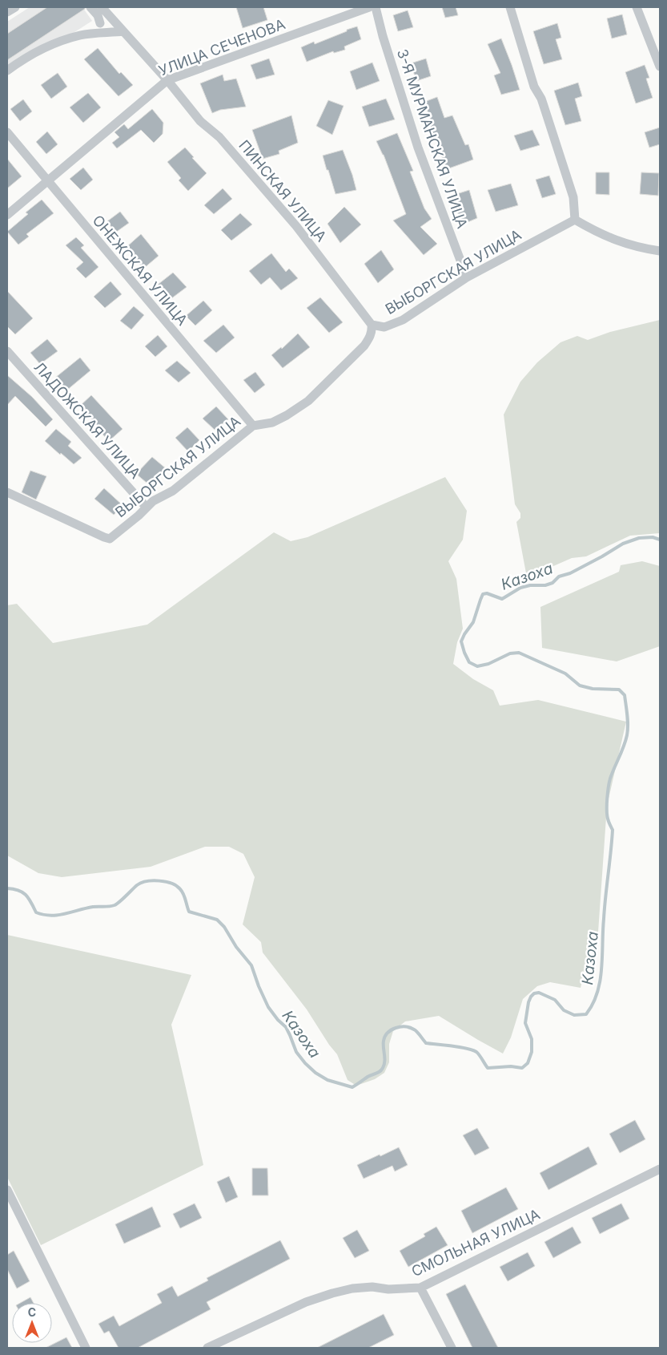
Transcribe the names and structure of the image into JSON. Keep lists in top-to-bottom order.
{
  "streets": {
    "street": [
      "УЛИЦА СЕЧЕНОВА",
      "3-Я МУРМАНСКАЯ УЛИЦА",
      "ПИНСКАЯ УЛИЦА",
      "ОНЕЖСКАЯ УЛИЦА",
      "ВЫБОРГСКАЯ УЛИЦА",
      "ЛАДОЖСКАЯ УЛИЦА",
      "СМОЛЬНАЯ УЛИЦА"
    ]
  },
  "crossings": [
    ["УЛИЦА СЕЧЕНОВА", "ПИНСКАЯ УЛИЦА"],
    ["УЛИЦА СЕЧЕНОВА", "ОНЕЖСКАЯ УЛИЦА"],
    ["3-Я МУРМАНСКАЯ УЛИЦА", "ВЫБОРГСКАЯ УЛИЦА"],
    ["ПИНСКАЯ УЛИЦА", "ВЫБОРГСКАЯ УЛИЦА"],
    ["ОНЕЖСКАЯ УЛИЦА", "ВЫБОРГСКАЯ УЛИЦА"],
    ["ВЫБОРГСКАЯ УЛИЦА", "ЛАДОЖСКАЯ УЛИЦА"]
  ],
  "water": ["Казоха"],
  "north": "top"
}
